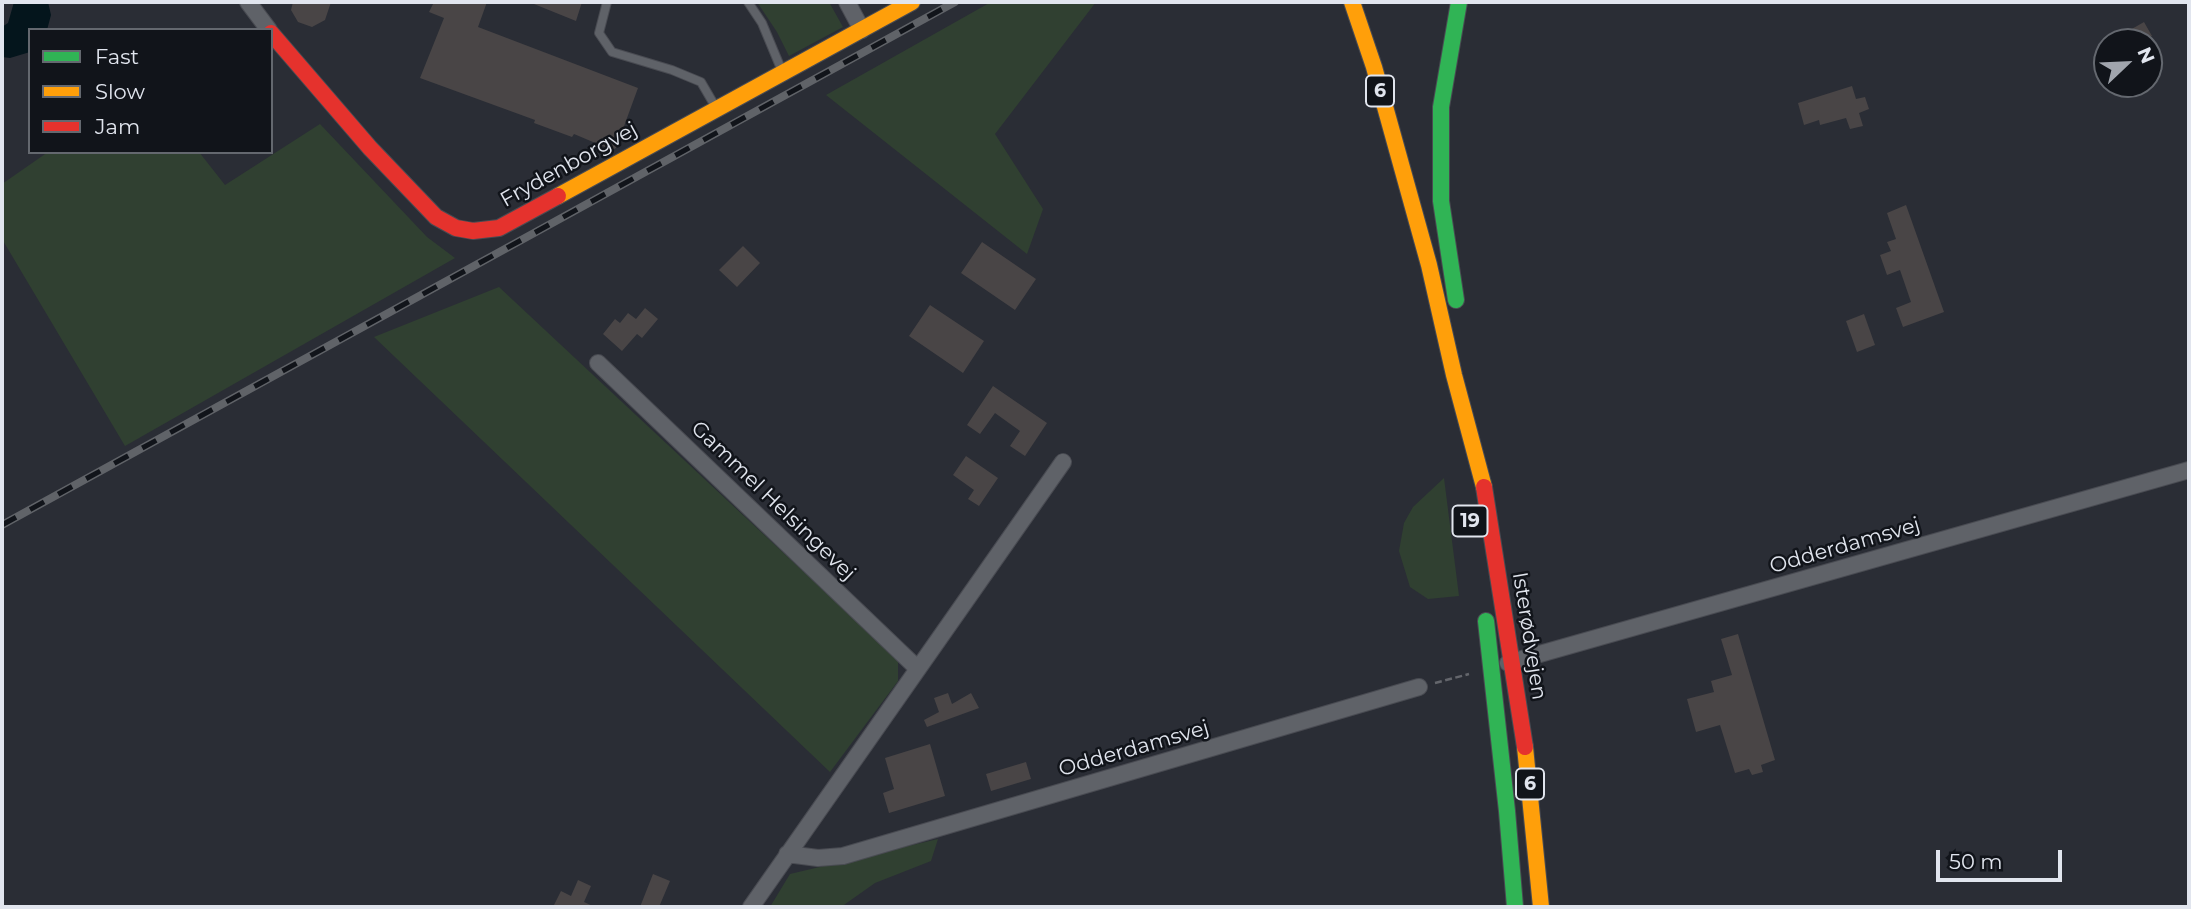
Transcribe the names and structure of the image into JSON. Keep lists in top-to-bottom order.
{
  "streets": {
    "main road": ["6", "Frydenborgvej", "Isterødvejen"],
    "street": ["Gammel Helsingevej", "Odderdamsvej"]
  },
  "crossings": [
    ["Odderdamsvej", "Isterødvejen"]
  ],
  "legend": ["Fast", "Slow", "Jam"],
  "scale_bar": "50 m",
  "north": "top right"
}
